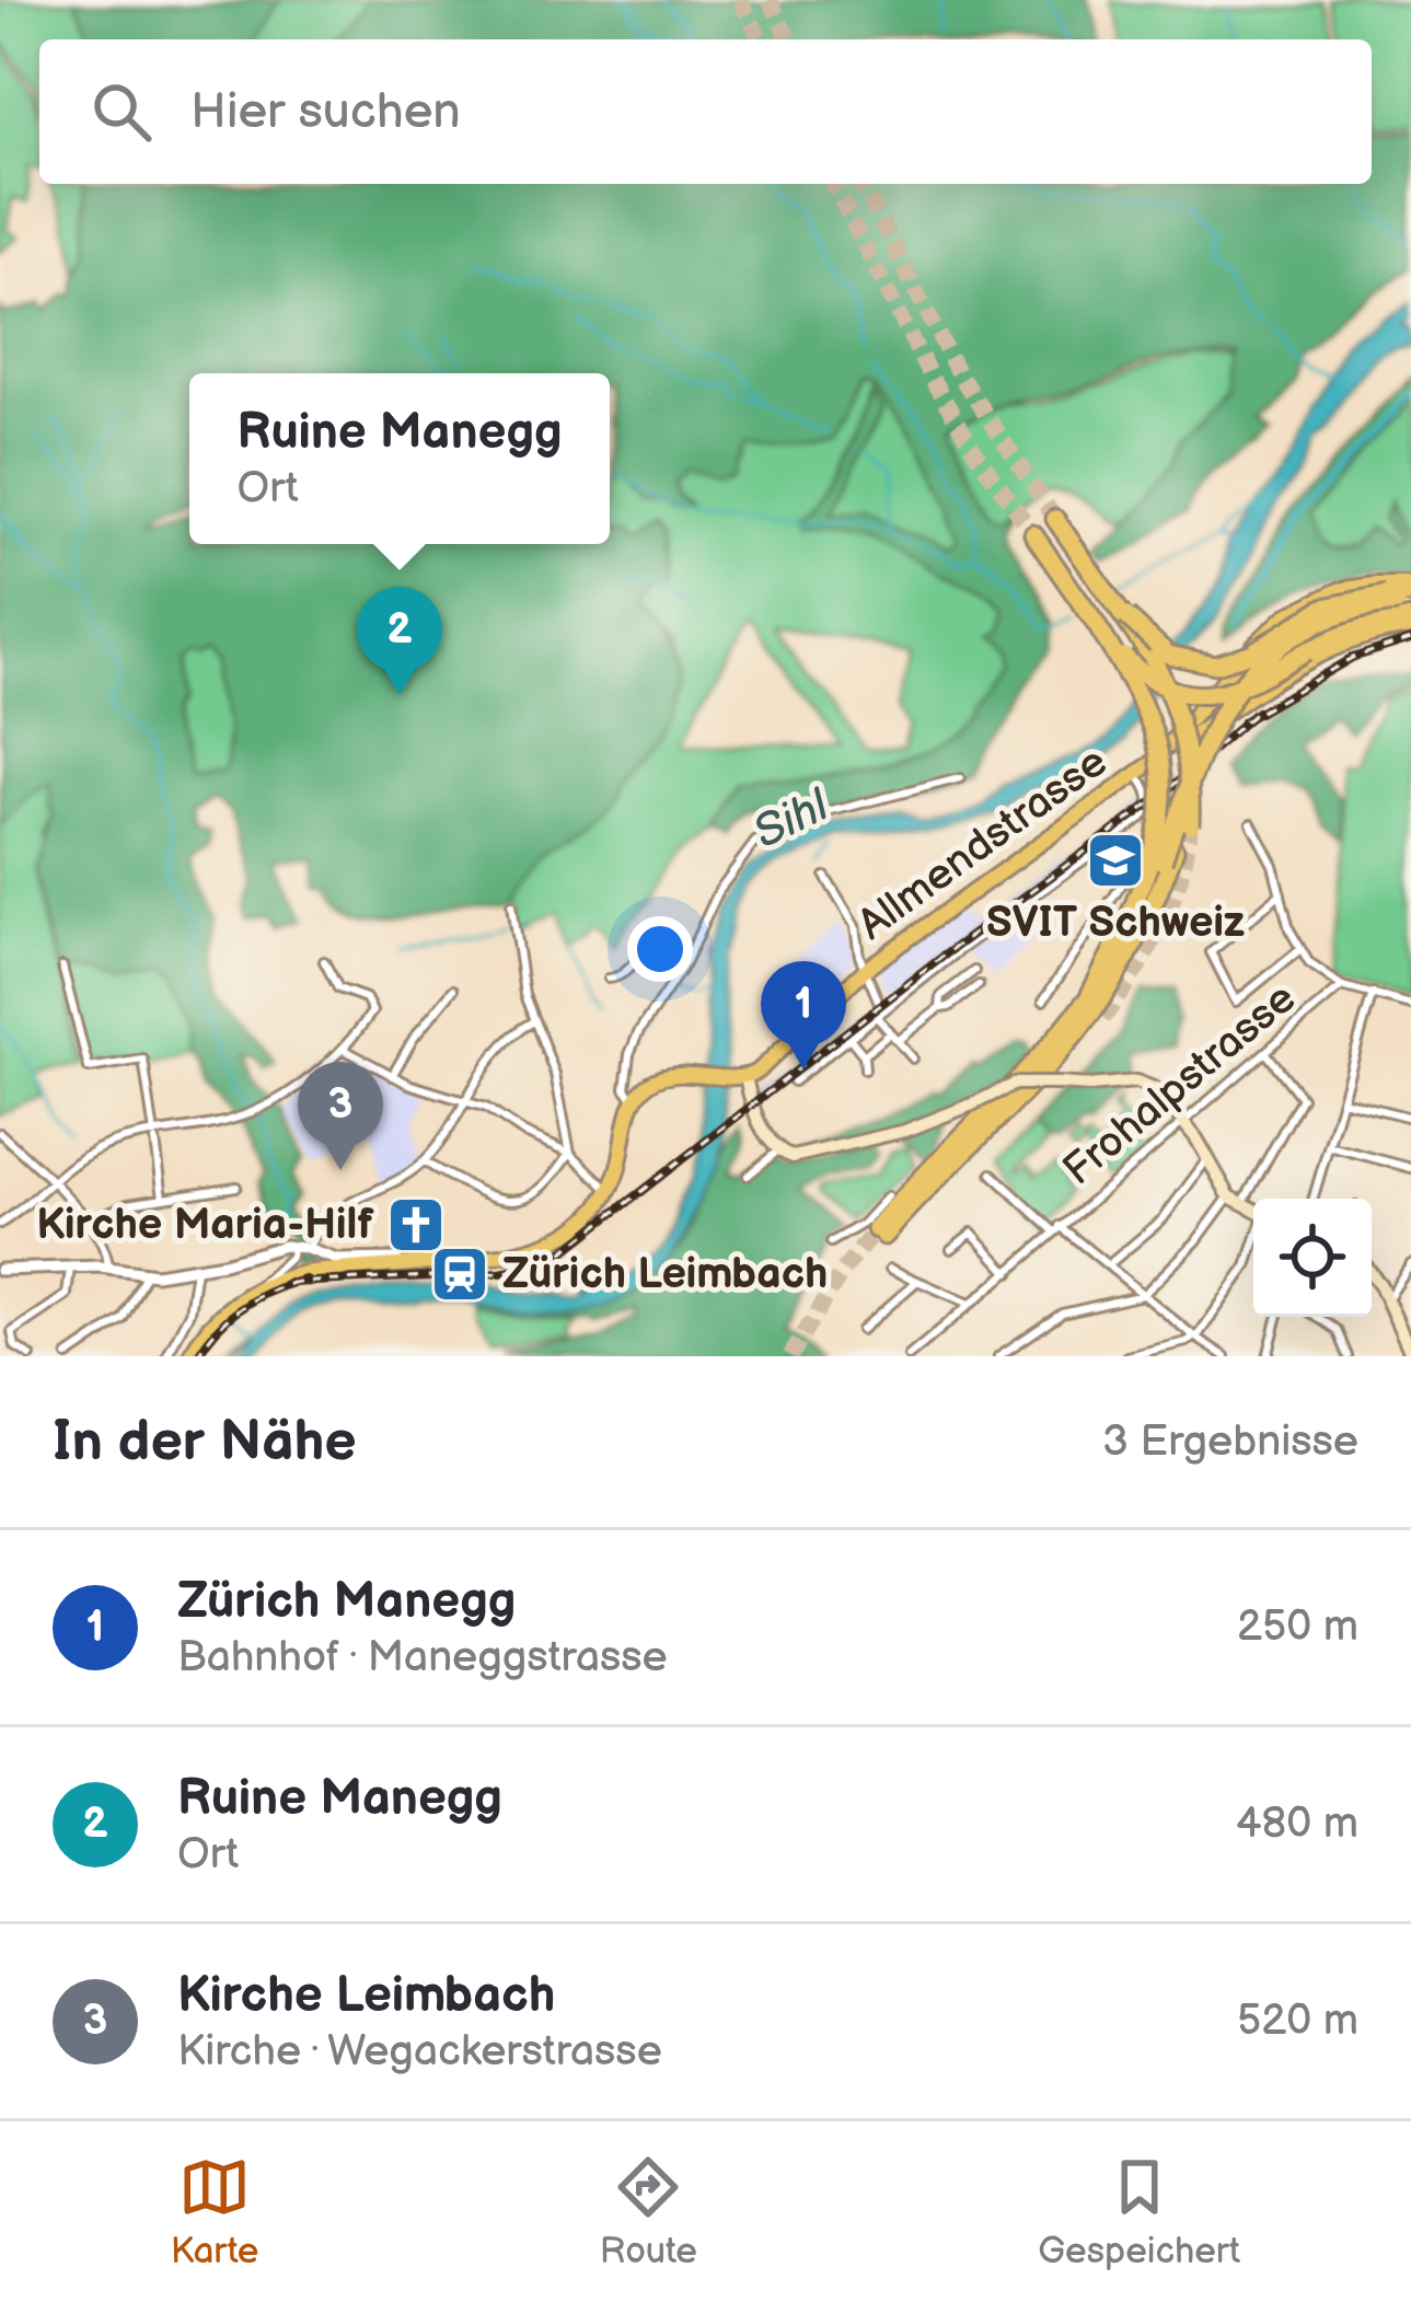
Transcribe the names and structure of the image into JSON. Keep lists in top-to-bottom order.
{
  "streets": {
    "main road": ["Allmendstrasse"],
    "street": ["Frohalpstrasse"]
  },
  "water": ["Sihl"],
  "places": {
    "school or university": ["SVIT Schweiz"],
    "church": ["Kirche Maria-Hilf"],
    "station": ["Zürich Leimbach"]
  },
  "page": {
    "search": "Hier suchen",
    "popup": ["Ruine Manegg", "Ort"],
    "pins": ["2", "1", "3"],
    "heading": ["In der Nähe", "3 Ergebnisse"],
    "list": [
      {
        "mark": "1",
        "name": "Zürich Manegg",
        "note": "Bahnhof · Maneggstrasse",
        "value": "250 m"
      },
      {
        "mark": "2",
        "name": "Ruine Manegg",
        "note": "Ort",
        "value": "480 m"
      },
      {
        "mark": "3",
        "name": "Kirche Leimbach",
        "note": "Kirche · Wegackerstrasse",
        "value": "520 m"
      }
    ],
    "nav": ["Karte", "Route", "Gespeichert"]
  }
}
